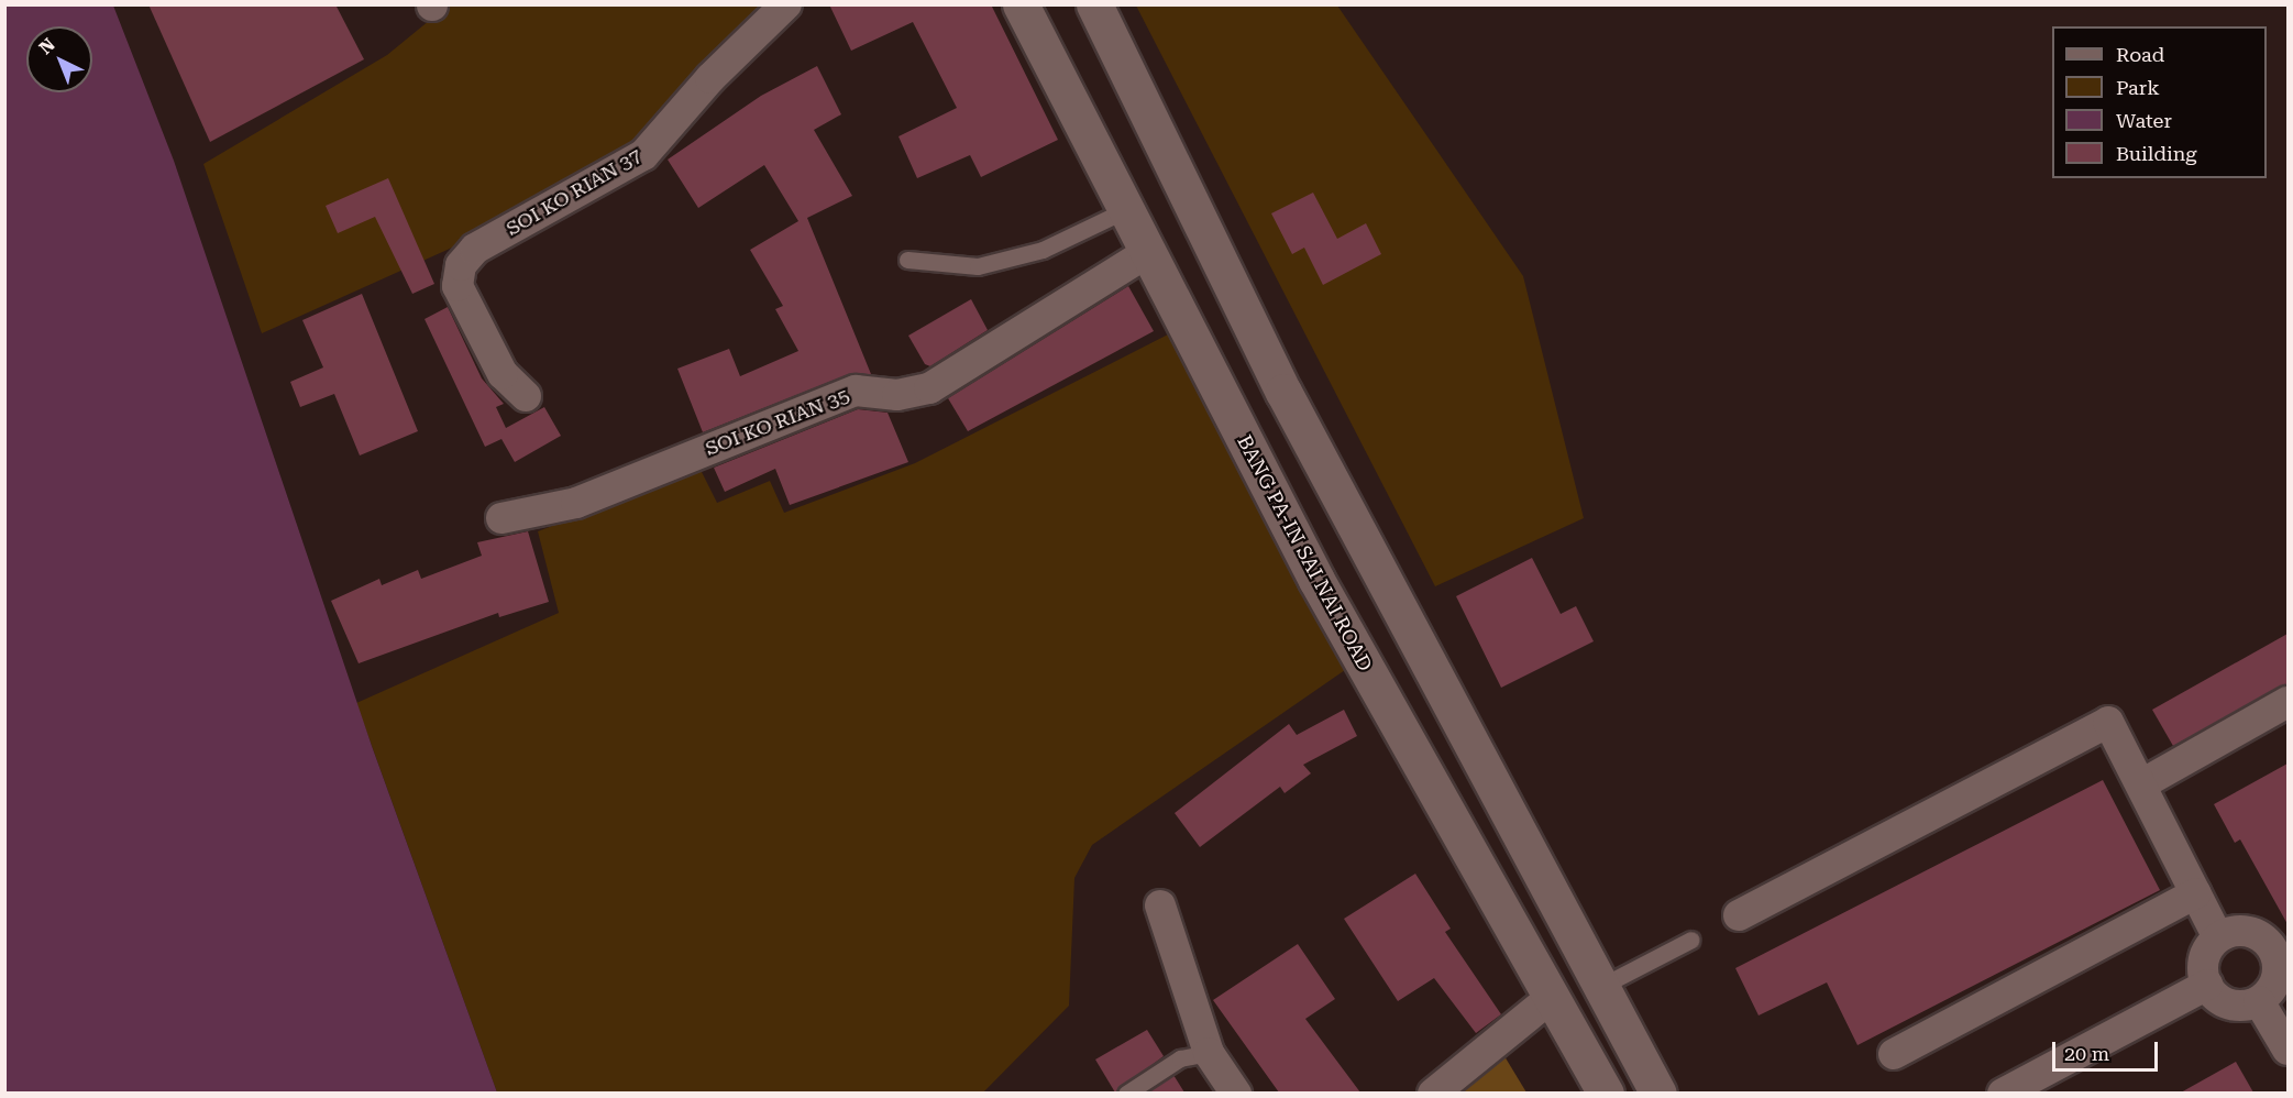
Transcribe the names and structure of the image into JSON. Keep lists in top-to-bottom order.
{
  "streets": {
    "main road": ["BANG PA-IN SAI NAI ROAD"],
    "street": ["SOI KO RIAN 37", "SOI KO RIAN 35"]
  },
  "crossings": [
    ["SOI KO RIAN 35", "BANG PA-IN SAI NAI ROAD"]
  ],
  "legend": [
    "Road",
    "Park",
    "Water",
    "Building"
  ],
  "scale_bar": "20 m",
  "north": "top left"
}
